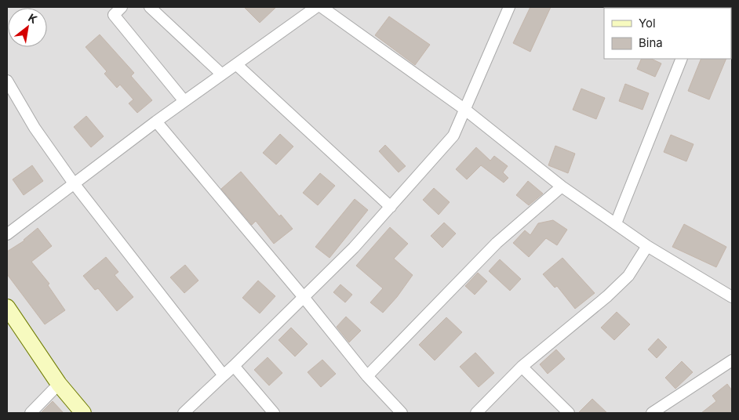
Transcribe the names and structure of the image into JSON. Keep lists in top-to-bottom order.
{
  "legend": ["Yol", "Bina"],
  "north": "top right"
}
